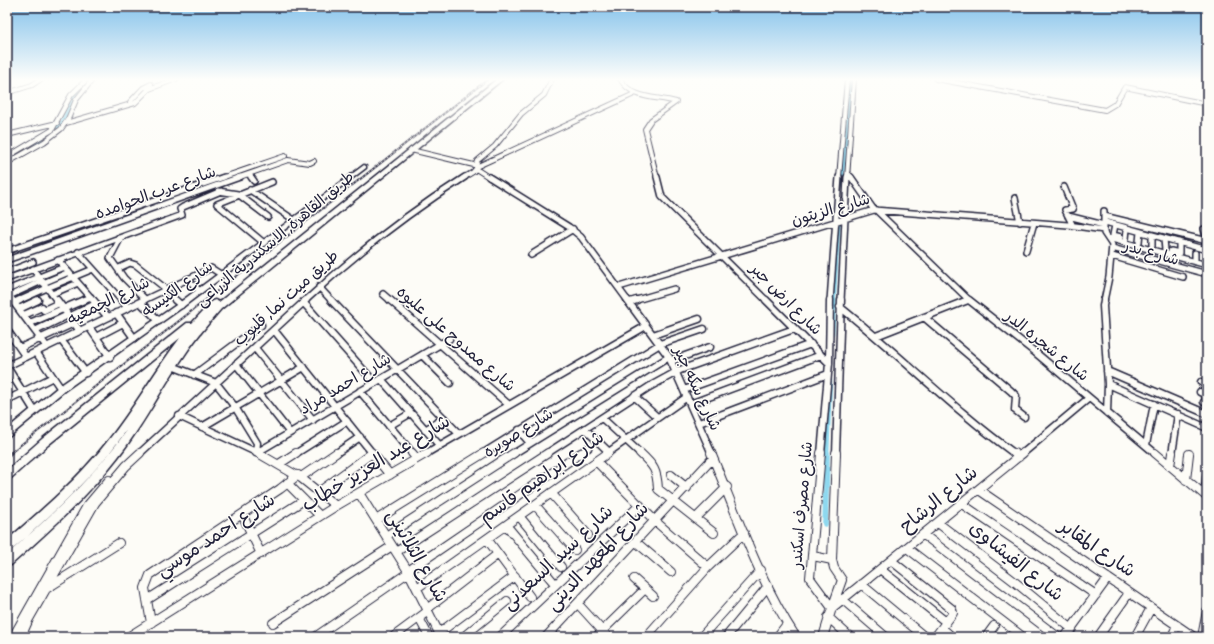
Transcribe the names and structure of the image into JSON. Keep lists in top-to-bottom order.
{
  "streets": {
    "highway": ["طريق القاهرة, الاسكندرية الزراعى"],
    "main road": ["شارع الكنيسه"],
    "street": [
      "شارع عرب الحوامده",
      "شارع الزيتون",
      "شارع بدر",
      "طريق ميت نما, قليوب",
      "شارع ارض جبر",
      "شارع الجمعيه",
      "شارع ممدوح على عليوه",
      "شارع شجره الدر",
      "شارع احمد مراد",
      "شارع سكه جير",
      "شارع صويره",
      "شارع عبد العزيز خطاب",
      "شارع ابراهيم قاسم",
      "شارع الرشاح",
      "شارع مصرف اسكندر",
      "شارع احمد موسي",
      "شارع المقابر",
      "شارع الثلاثينى",
      "شارع المعهد الدينى",
      "شارع سيد السعدنى",
      "شارع الفيشاوى"
    ]
  },
  "crossings": [
    ["شارع الزيتون", "شارع ارض جبر"],
    ["شارع الزيتون", "شارع شجره الدر"],
    ["شارع الزيتون", "شارع سكه جير"],
    ["شارع الزيتون", "شارع مصرف اسكندر"],
    ["طريق القاهرة, الاسكندرية الزراعى", "شارع سكه جير"],
    ["شارع الكنيسه", "شارع الجمعيه"],
    ["طريق ميت نما, قليوب", "شارع سكه جير"],
    ["شارع ارض جبر", "شارع ابراهيم قاسم"],
    ["شارع ارض جبر", "شارع مصرف اسكندر"],
    ["شارع ممدوح على عليوه", "شارع احمد مراد"],
    ["شارع ممدوح على عليوه", "شارع عبد العزيز خطاب"],
    ["شارع شجره الدر", "شارع الرشاح"],
    ["شارع شجره الدر", "شارع مصرف اسكندر"],
    ["شارع سكه جير", "شارع صويره"],
    ["شارع سكه جير", "شارع عبد العزيز خطاب"],
    ["شارع سكه جير", "شارع ابراهيم قاسم"],
    ["شارع سكه جير", "شارع المعهد الدينى"],
    ["شارع صويره", "شارع الثلاثينى"],
    ["شارع عبد العزيز خطاب", "شارع الثلاثينى"],
    ["شارع ابراهيم قاسم", "شارع الثلاثينى"],
    ["شارع الرشاح", "شارع مصرف اسكندر"],
    ["شارع الرشاح", "شارع المقابر"],
    ["شارع الرشاح", "شارع الفيشاوى"]
  ]
}
